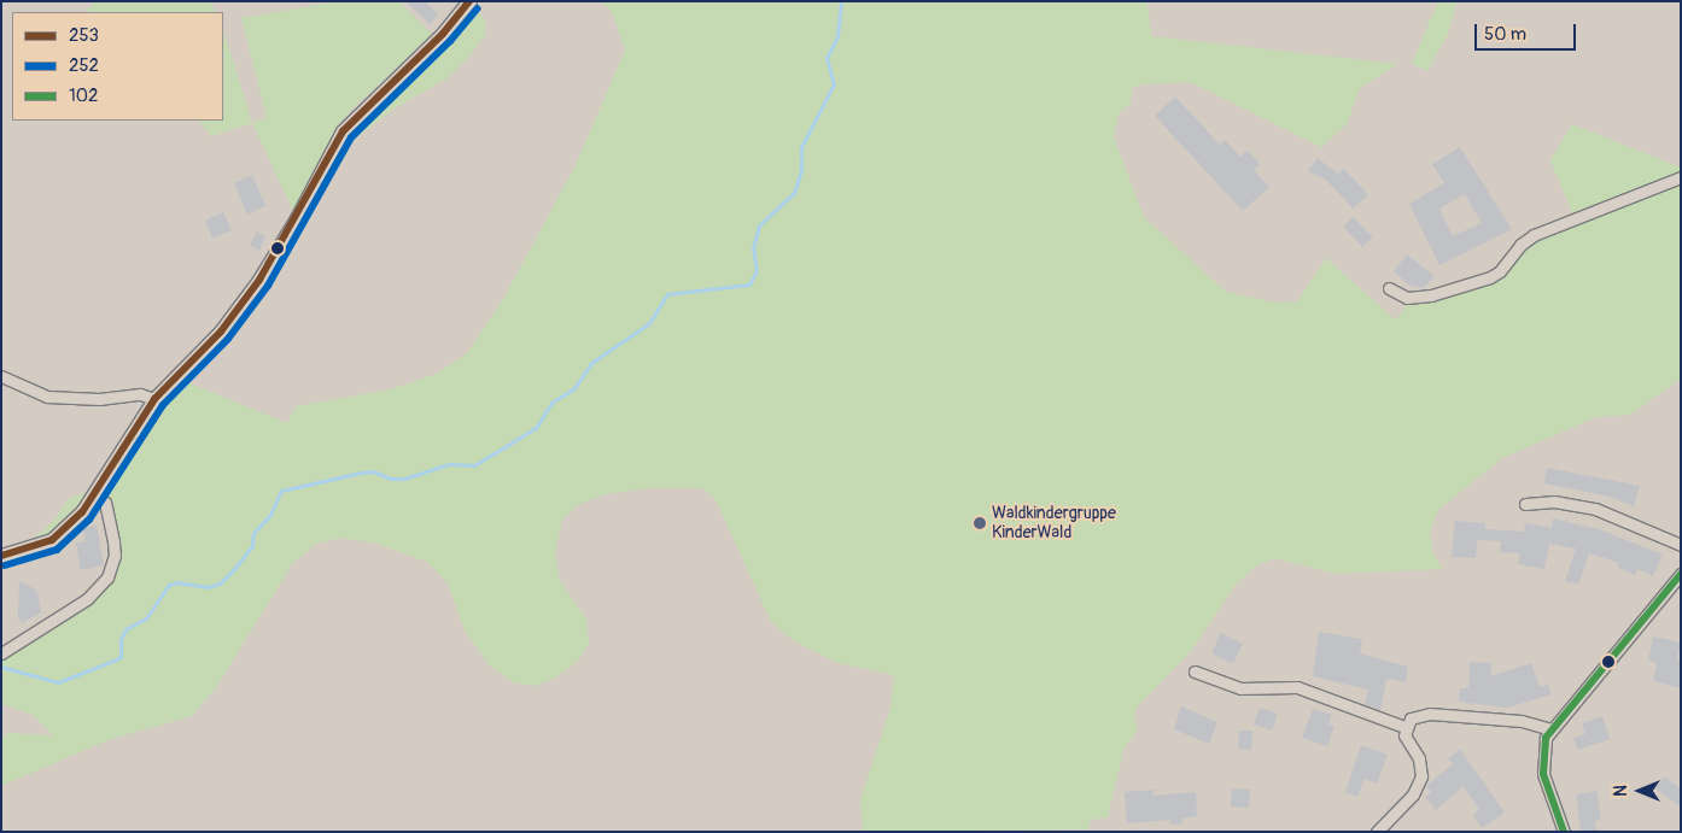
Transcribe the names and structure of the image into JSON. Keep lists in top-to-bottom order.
{
  "places": ["Waldkindergruppe KinderWald"],
  "lines": ["transit line 253", "transit line 252", "transit line 102"],
  "legend": ["253", "252", "102"],
  "scale_bar": "50 m",
  "north": "left"
}
